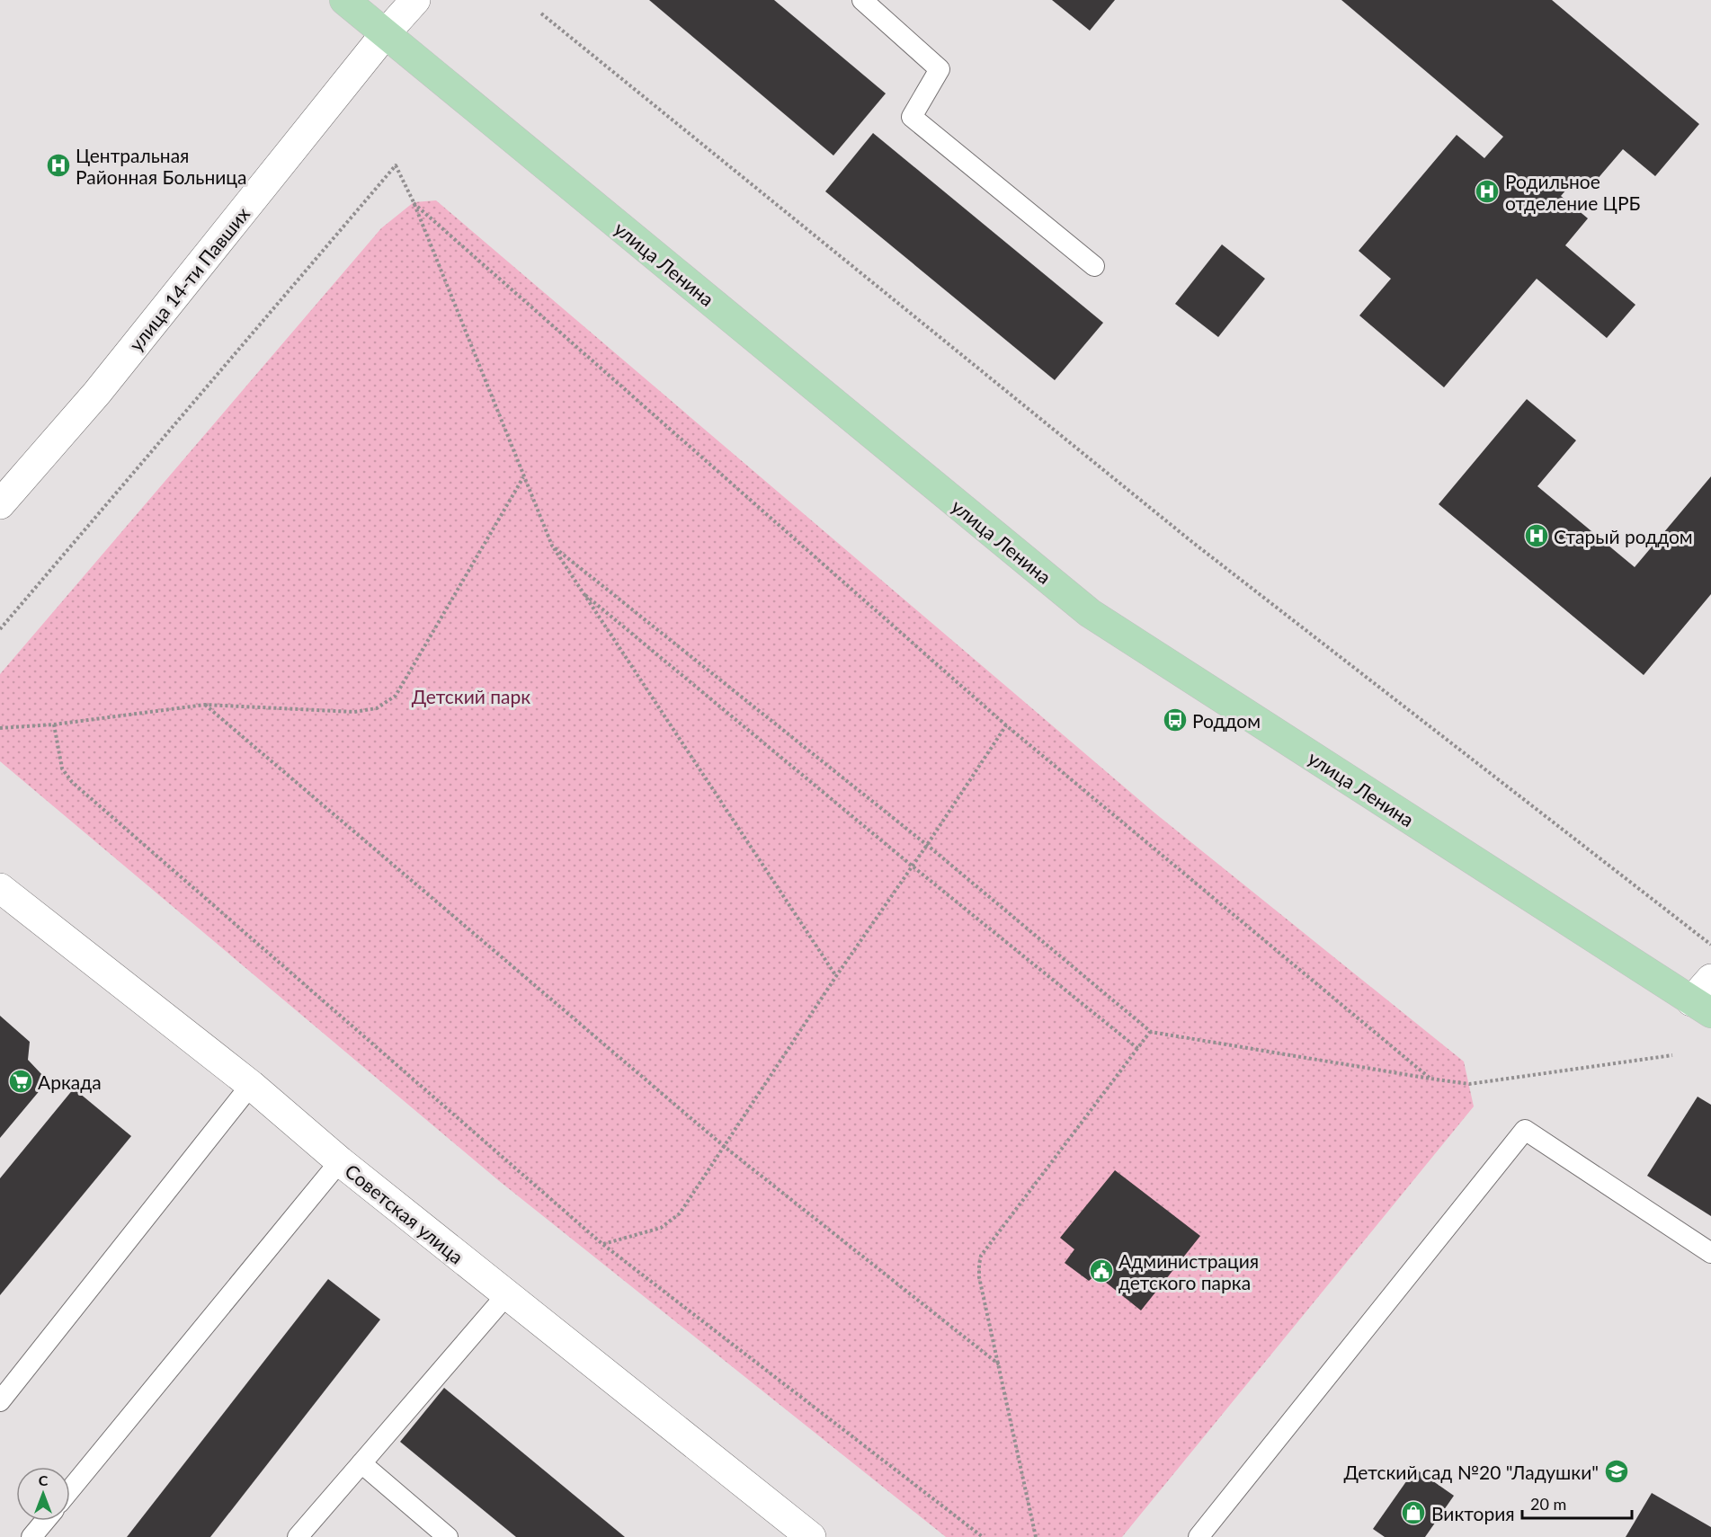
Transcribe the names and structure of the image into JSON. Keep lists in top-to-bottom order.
{
  "streets": {
    "main road": ["улица Ленина"],
    "street": ["улица 14-ти Павших", "Советская улица"]
  },
  "crossings": [
    ["улица Ленина", "улица 14-ти Павших"]
  ],
  "parks": ["Детский парк"],
  "places": {
    "hospital": ["Центральная Районная Больница", "Родильное отделение ЦРБ", "Старый роддом"],
    "bus stop": ["Роддом"],
    "supermarket": ["Аркада"],
    "public building": ["Администрация детского парка"],
    "school or university": ["Детский сад №20 \"Ладушки\""],
    "shop": ["Виктория"]
  },
  "scale_bar": "20 m",
  "north": "top"
}
